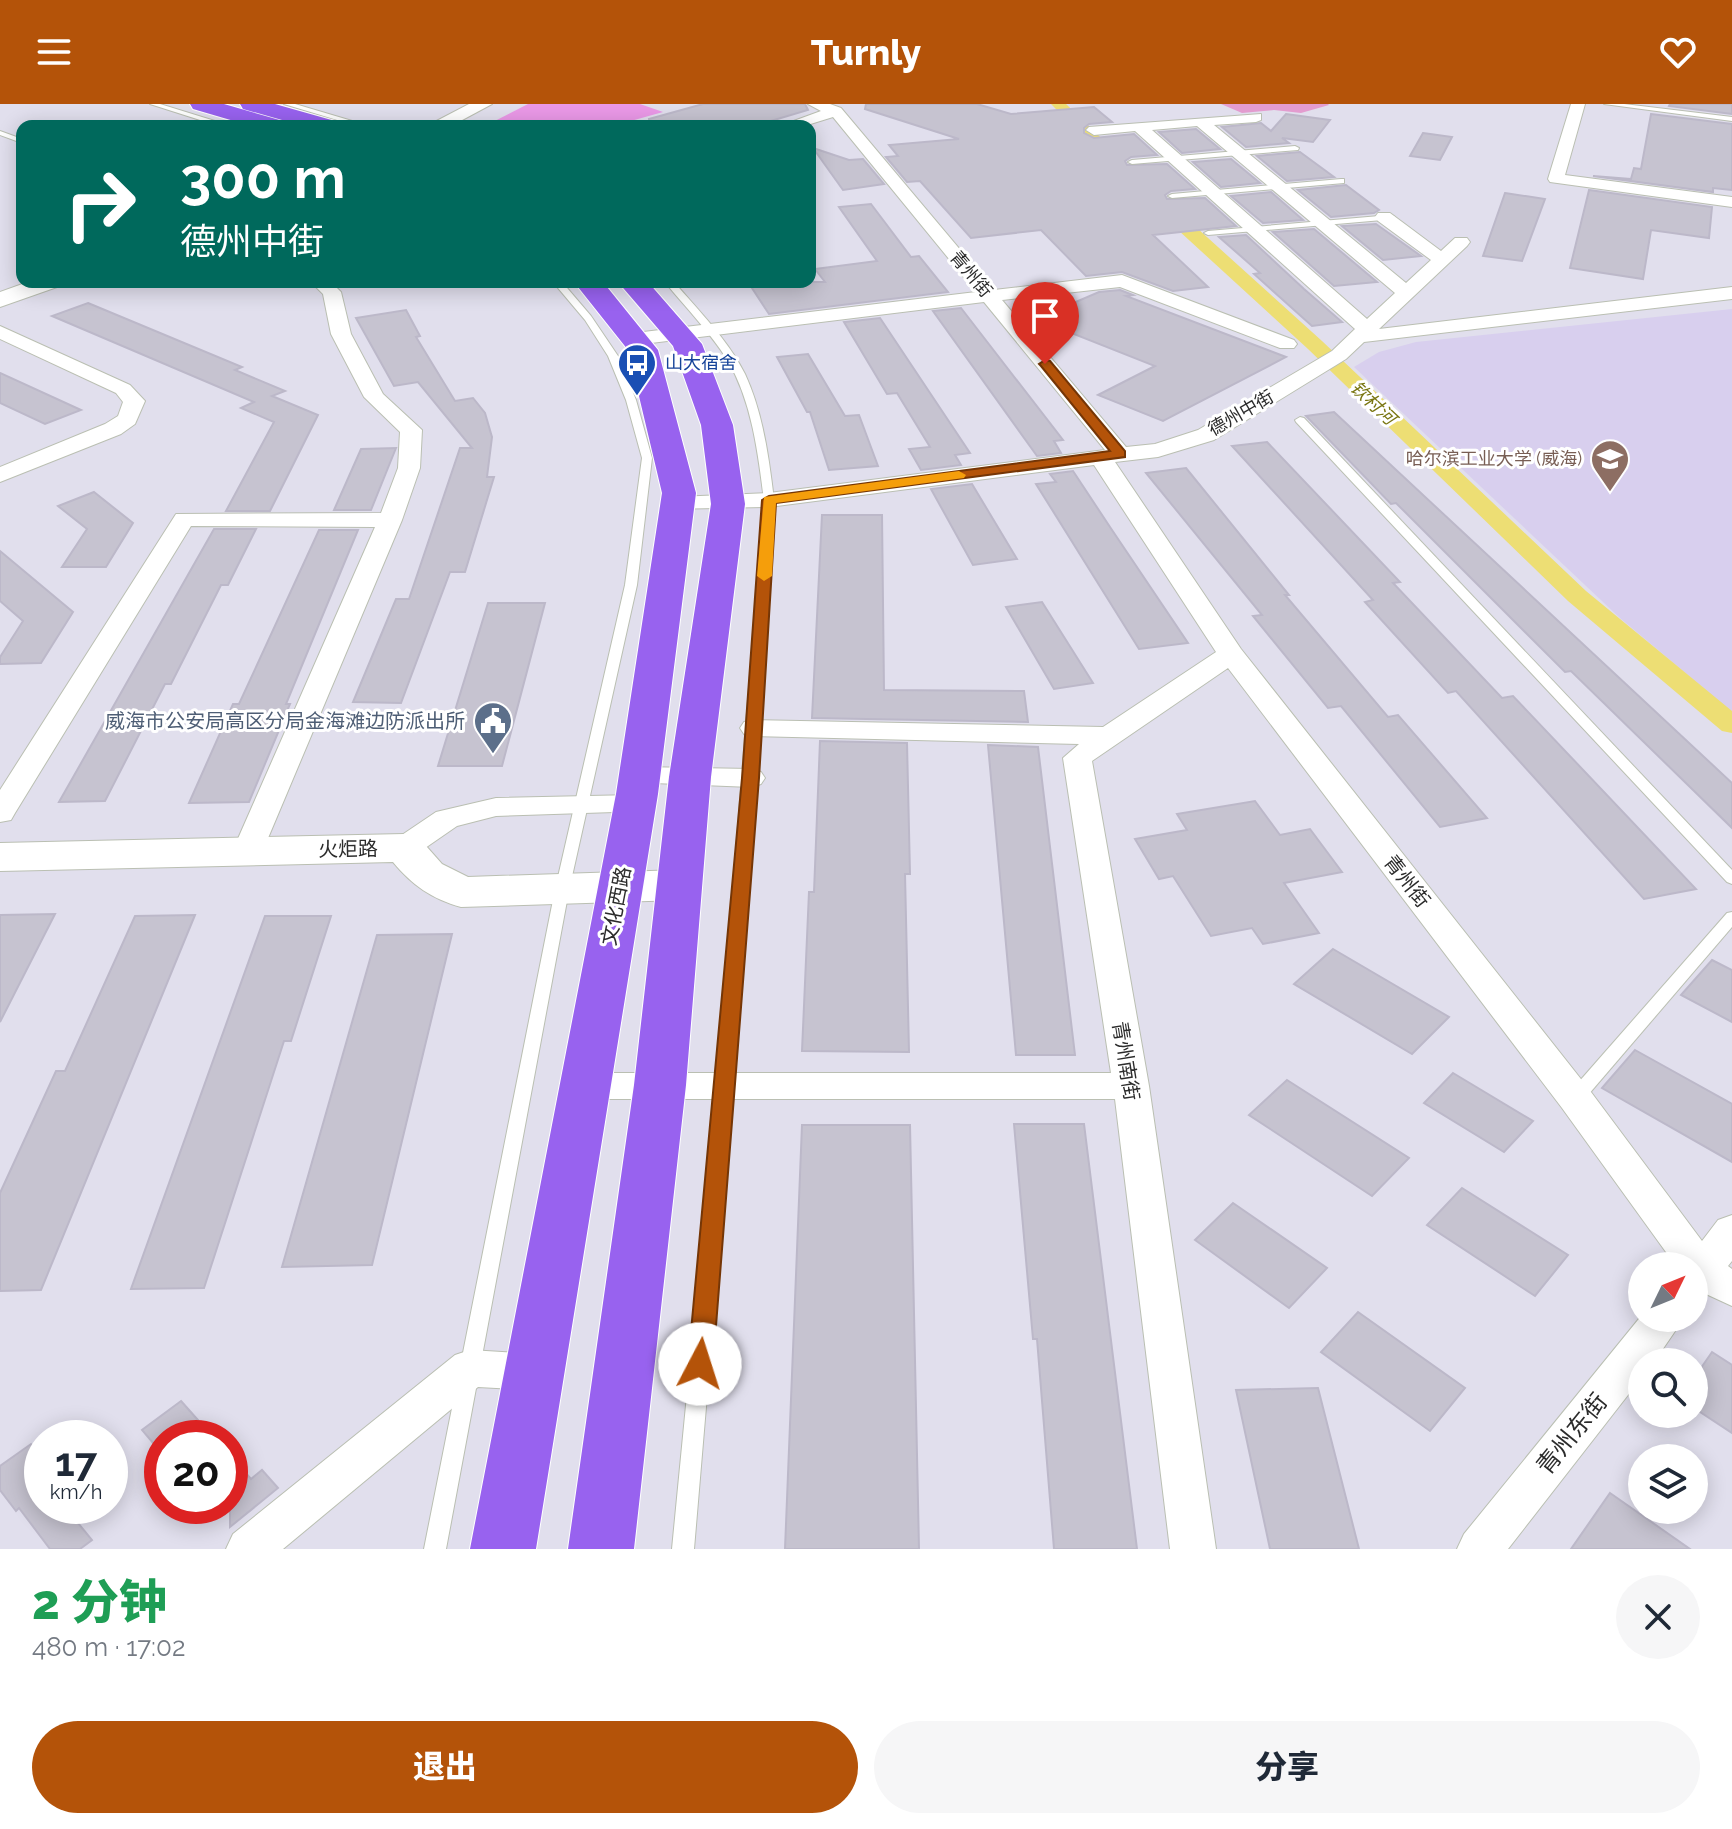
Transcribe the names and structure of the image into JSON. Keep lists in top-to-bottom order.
{
  "streets": {
    "main road": ["火炬路", "文化西路"],
    "street": [
      "青州街",
      "德州中街",
      "青州南街",
      "青州东街"
    ]
  },
  "crossings": [
    ["青州街", "德州中街"],
    ["青州街", "青州南街"],
    ["德州中街", "文化西路"],
    ["火炬路", "文化西路"]
  ],
  "water": ["钦村河"],
  "places": {
    "bus stop": ["山大宿舍"],
    "school or university": ["哈尔滨工业大学 (威海)"],
    "public building": ["威海市公安局高区分局金海滩边防派出所"]
  },
  "north": "top right",
  "page": {
    "header": "Turnly",
    "turn": ["300 m", "德州中街"],
    "speed": "17 km/h",
    "limit": "20",
    "heading": ["2 分钟", "480 m · 17:02"],
    "buttons": ["退出", "分享"]
  }
}
